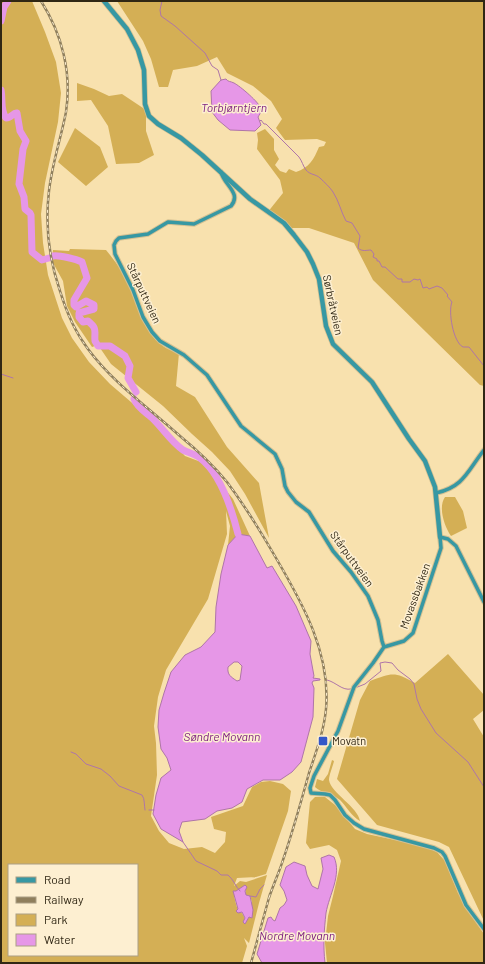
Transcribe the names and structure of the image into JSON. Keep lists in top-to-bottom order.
{
  "streets": {
    "street": ["Stårputtveien", "Sørbråtveien", "Movassbakken"]
  },
  "crossings": [
    ["Stårputtveien", "Sørbråtveien"],
    ["Stårputtveien", "Movassbakken"],
    ["Sørbråtveien", "Movassbakken"]
  ],
  "water": ["Torbjørntjern", "Søndre Movann", "Nordre Movann"],
  "places": {
    "transit": ["Movatn"]
  },
  "legend": [
    "Road",
    "Railway",
    "Park",
    "Water"
  ]
}
